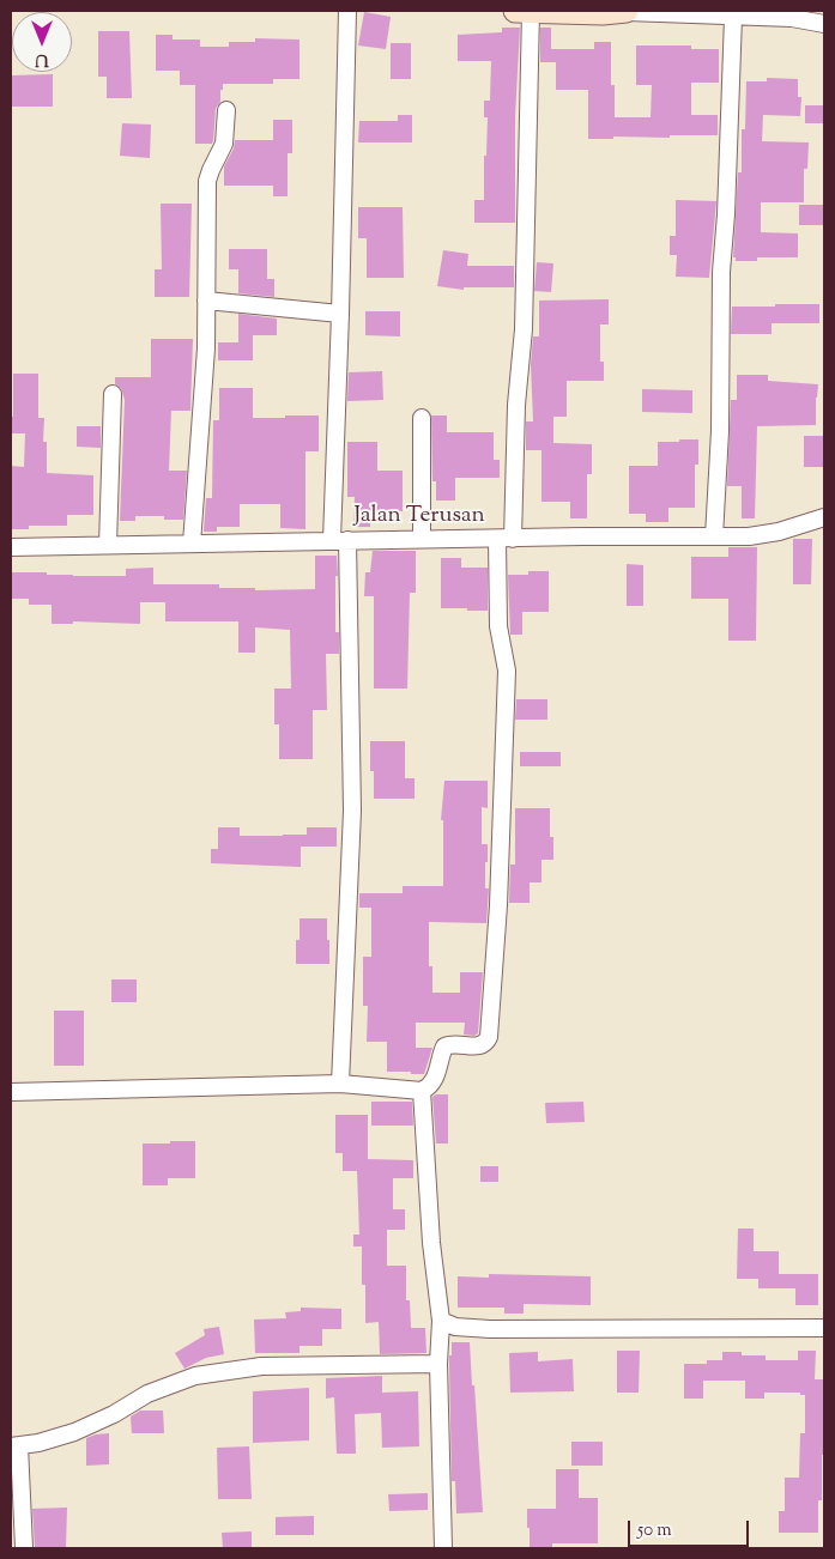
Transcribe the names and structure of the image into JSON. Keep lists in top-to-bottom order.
{
  "streets": {
    "street": ["Jalan Terusan"]
  },
  "scale_bar": "50 m",
  "north": "bottom"
}
